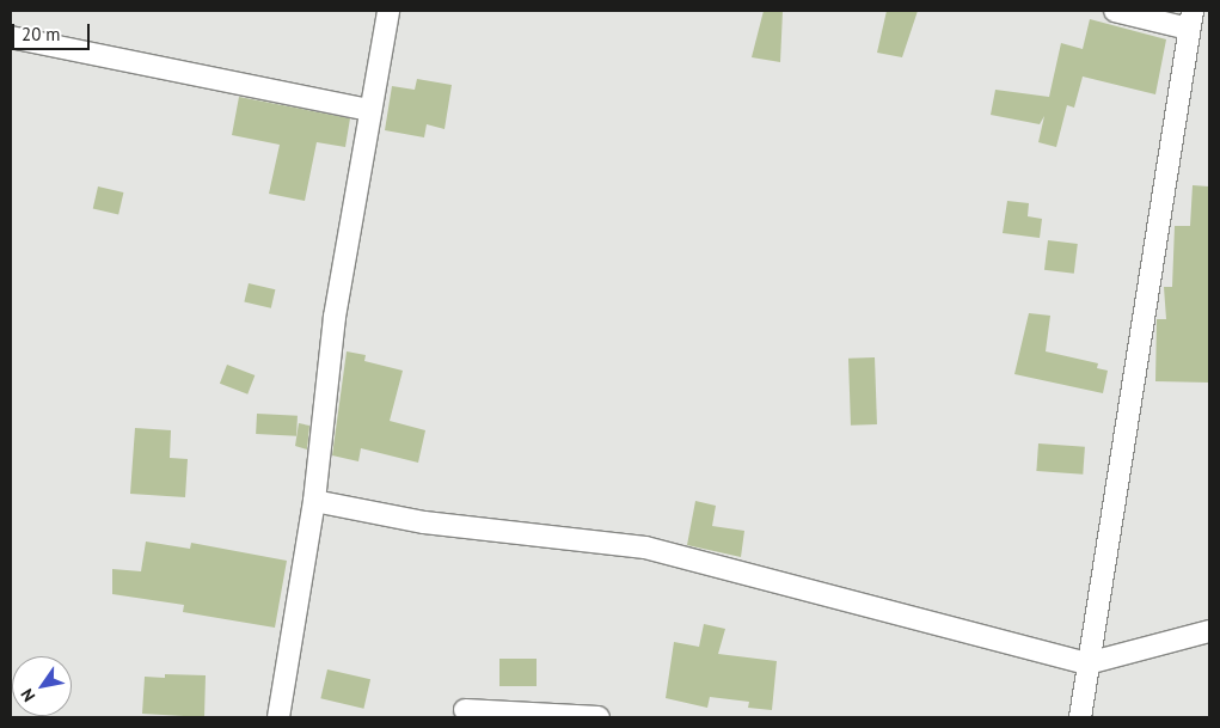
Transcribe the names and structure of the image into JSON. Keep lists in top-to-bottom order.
{
  "scale_bar": "20 m",
  "north": "bottom left"
}
